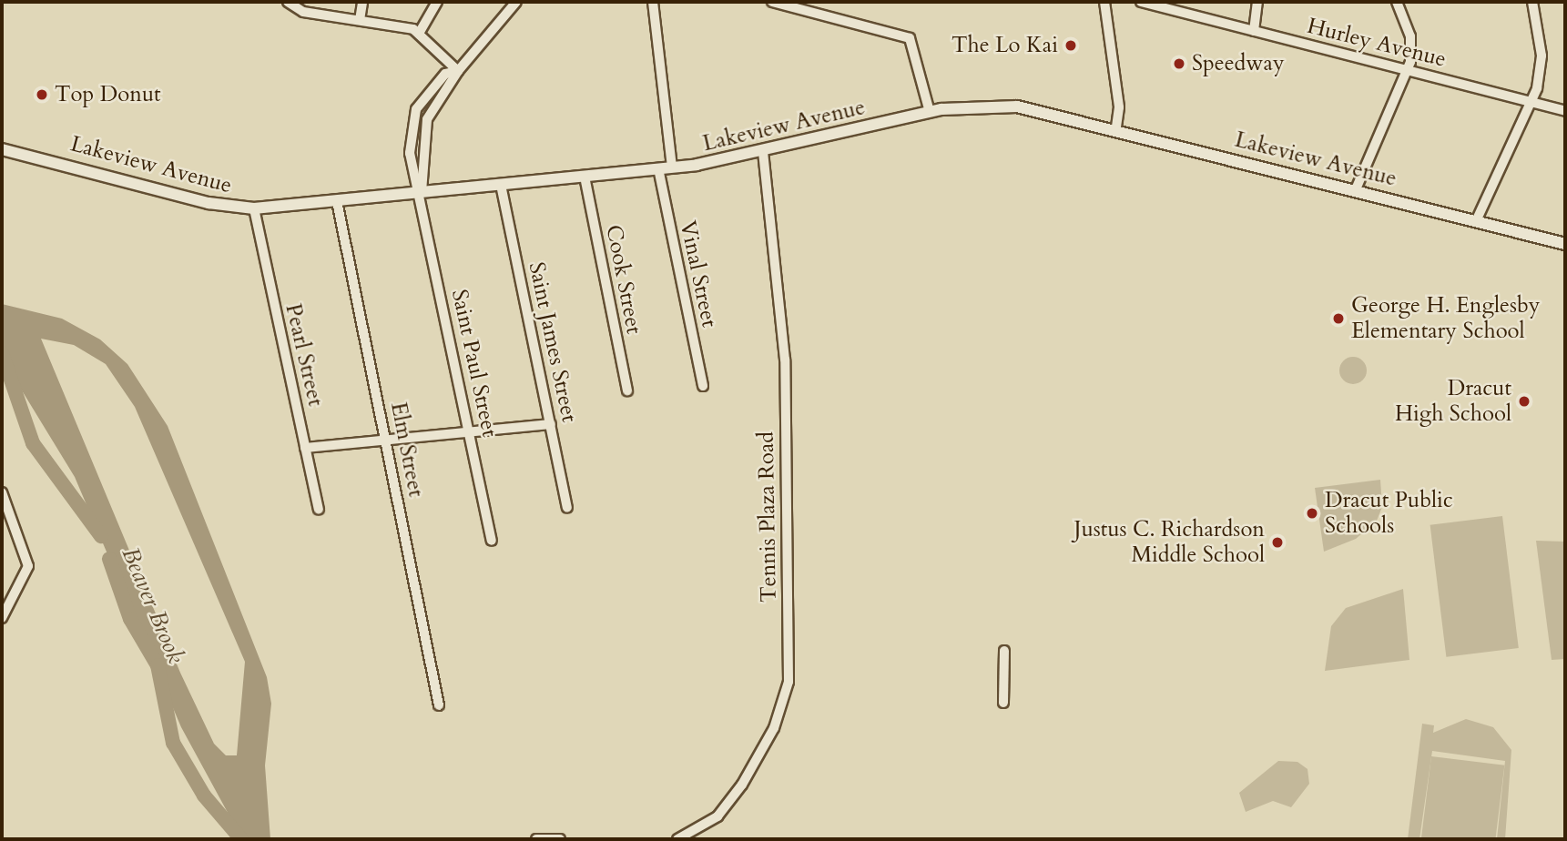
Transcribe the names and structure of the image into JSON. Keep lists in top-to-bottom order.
{
  "streets": {
    "main road": ["Lakeview Avenue"],
    "street": [
      "Hurley Avenue",
      "Vinal Street",
      "Cook Street",
      "Saint James Street",
      "Pearl Street",
      "Saint Paul Street",
      "Elm Street",
      "Tennis Plaza Road"
    ]
  },
  "crossings": [
    ["Lakeview Avenue", "Vinal Street"],
    ["Lakeview Avenue", "Cook Street"],
    ["Lakeview Avenue", "Saint James Street"],
    ["Lakeview Avenue", "Pearl Street"],
    ["Lakeview Avenue", "Saint Paul Street"],
    ["Lakeview Avenue", "Elm Street"],
    ["Lakeview Avenue", "Tennis Plaza Road"]
  ],
  "water": ["Beaver Brook"],
  "places": [
    "The Lo Kai",
    "Speedway",
    "Top Donut",
    "George H. Englesby Elementary School",
    "Dracut High School",
    "Dracut Public Schools",
    "Justus C. Richardson Middle School"
  ]
}
